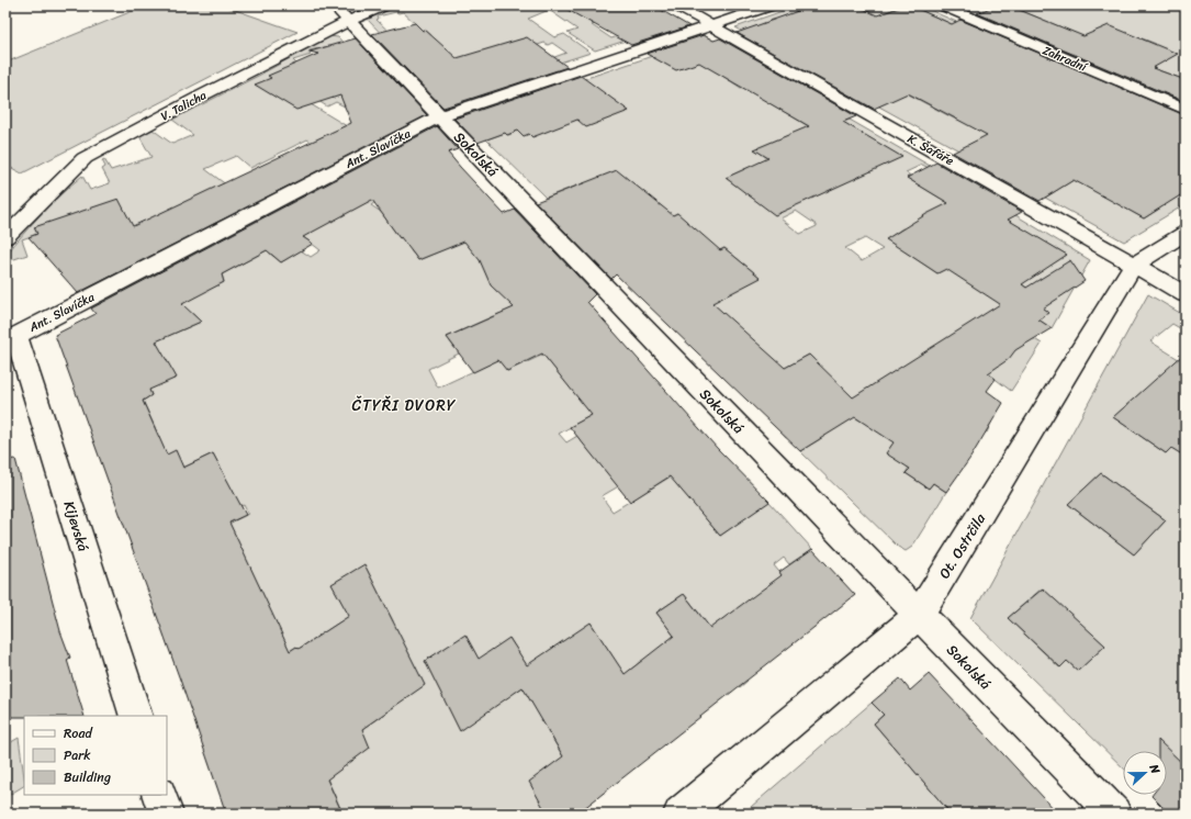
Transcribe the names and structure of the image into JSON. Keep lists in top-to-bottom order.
{
  "streets": {
    "street": [
      "Zahradní",
      "V. Talicha",
      "Ant. Slavíčka",
      "K. Šafáře",
      "Sokolská",
      "Kijevská",
      "Ot. Ostrčila"
    ]
  },
  "crossings": [
    ["V. Talicha", "Sokolská"],
    ["Ant. Slavíčka", "K. Šafáře"],
    ["Ant. Slavíčka", "Sokolská"],
    ["Ant. Slavíčka", "Kijevská"],
    ["K. Šafáře", "Ot. Ostrčila"],
    ["Sokolská", "Ot. Ostrčila"]
  ],
  "districts": ["ČTYŘI DVORY"],
  "legend": ["Road", "Park", "Building"],
  "north": "right"
}
